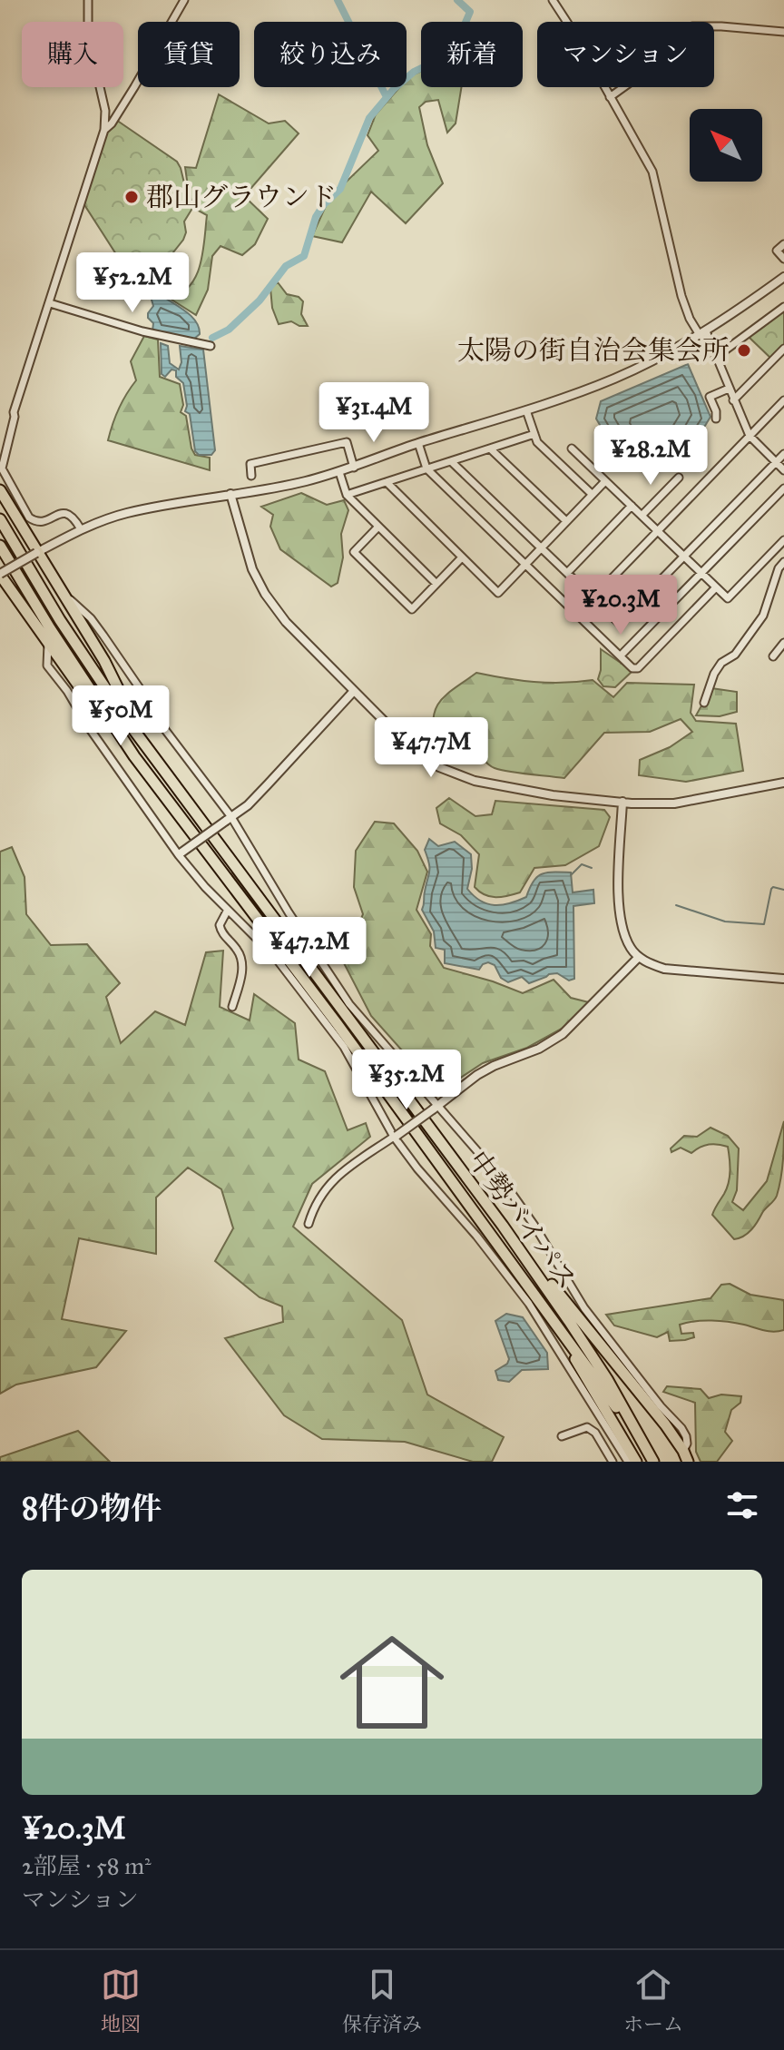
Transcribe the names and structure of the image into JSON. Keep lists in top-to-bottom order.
{
  "streets": {
    "highway": ["中勢バイパス"]
  },
  "places": ["郡山グラウンド", "太陽の街自治会集会所"],
  "north": "top left",
  "page": {
    "chip": [
      "購入",
      "賃貸",
      "絞り込み",
      "新着",
      "マンション"
    ],
    "price": [
      "¥52.2M",
      "¥31.4M",
      "¥28.2M",
      "¥20.3M",
      "¥50M",
      "¥47.7M",
      "¥47.2M",
      "¥35.2M"
    ],
    "heading": "8件の物件",
    "list": [
      {
        "name": "¥20.3M",
        "note": "2部屋 · 58 m² · マンション"
      }
    ],
    "tabs": ["地図", "保存済み", "ホーム"]
  }
}
